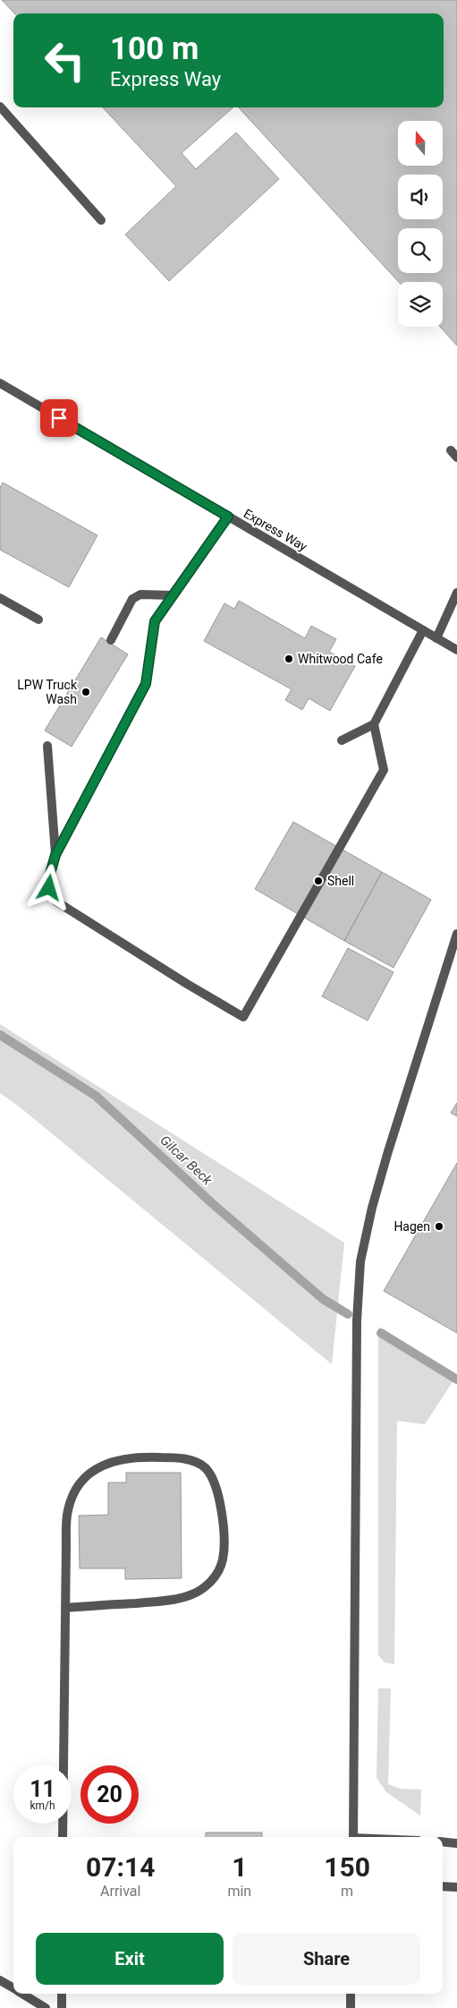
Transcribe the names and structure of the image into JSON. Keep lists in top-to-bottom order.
{
  "streets": {
    "street": ["Express Way"]
  },
  "water": ["Gilcar Beck"],
  "places": [
    "Whitwood Cafe",
    "LPW Truck Wash",
    "Shell",
    "Hagen"
  ],
  "north": "top",
  "page": {
    "turn": ["100 m", "Express Way"],
    "speed": "11 km/h",
    "limit": "20",
    "eta": [
      "07:14",
      "Arrival",
      "1",
      "min",
      "150",
      "m"
    ],
    "buttons": ["Exit", "Share"]
  }
}
